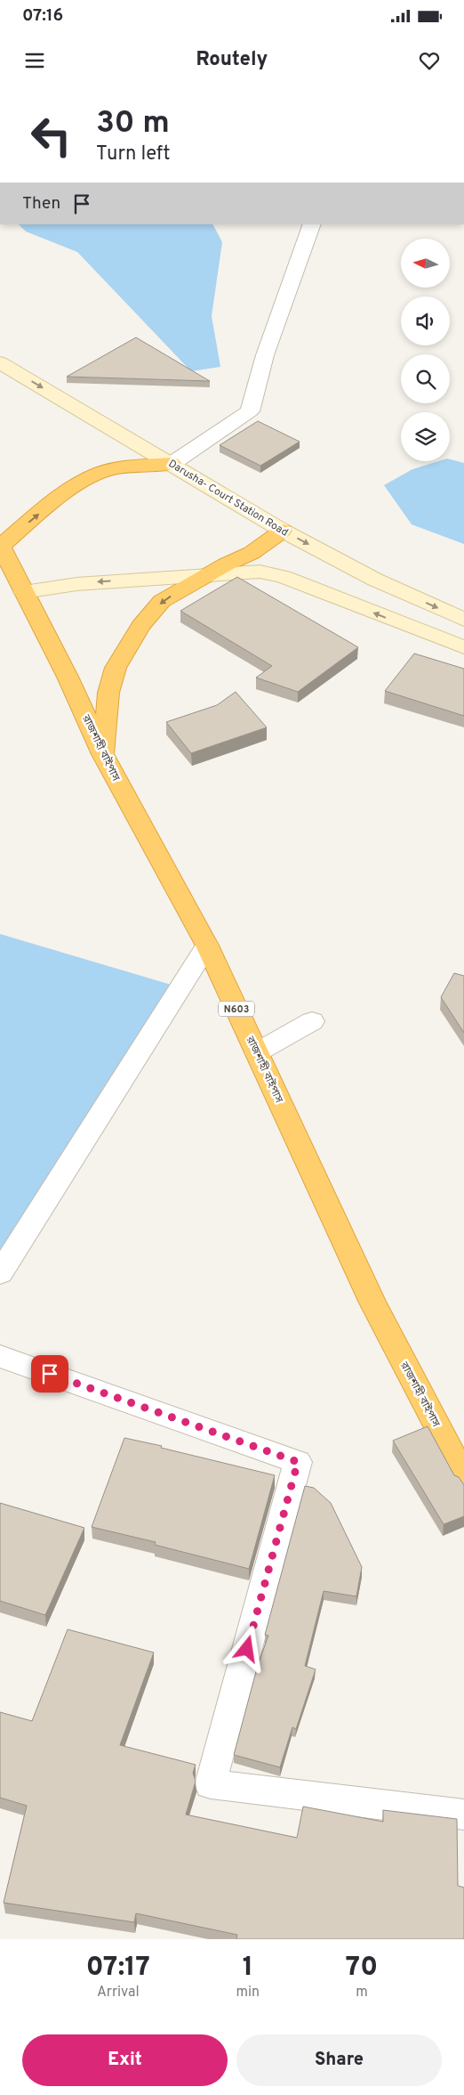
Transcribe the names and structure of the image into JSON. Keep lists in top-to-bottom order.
{
  "streets": {
    "highway": ["রাজশাহী বাইপাস", "N603"],
    "street": ["Darusha- Court Station Road"]
  },
  "north": "left",
  "page": {
    "status": "07:16",
    "header": "Routely",
    "turn": ["30 m", "Turn left"],
    "then": "Then",
    "eta": [
      "07:17",
      "Arrival",
      "1",
      "min",
      "70",
      "m"
    ],
    "buttons": ["Exit", "Share"]
  }
}
